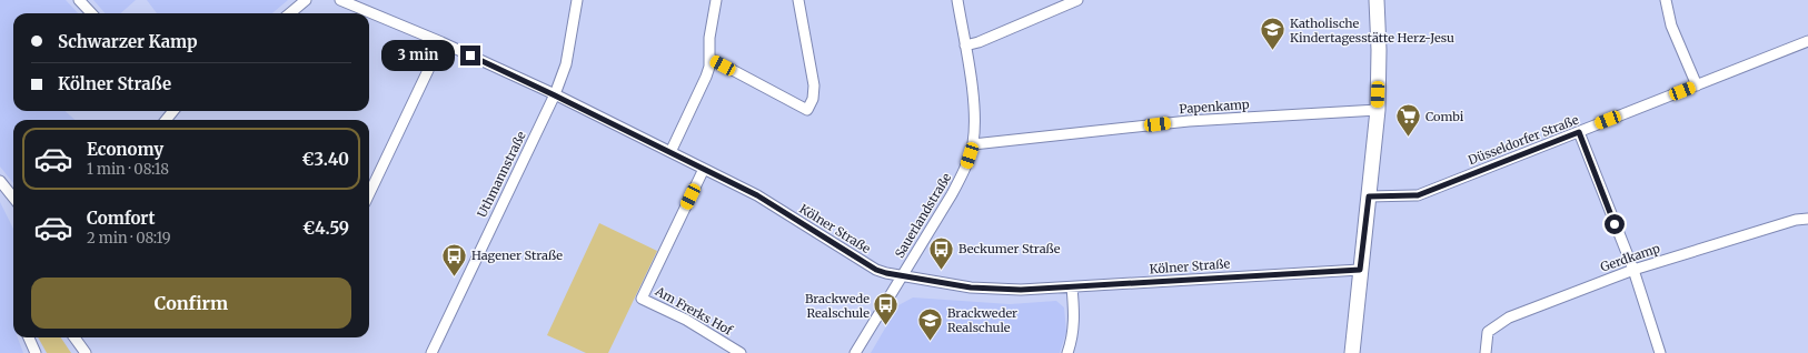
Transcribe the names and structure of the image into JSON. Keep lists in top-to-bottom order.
{
  "streets": {
    "street": [
      "Papenkamp",
      "Düsseldorfer Straße",
      "Uthmannstraße",
      "Sauerlandstraße",
      "Kölner Straße",
      "Gerdkamp",
      "Am Frerks Hof"
    ]
  },
  "crossings": [
    ["Papenkamp", "Sauerlandstraße"],
    ["Uthmannstraße", "Kölner Straße"],
    ["Sauerlandstraße", "Kölner Straße"],
    ["Kölner Straße", "Am Frerks Hof"]
  ],
  "places": {
    "school or university": ["Katholische Kindertagesstätte Herz-Jesu", "Brackweder Realschule"],
    "supermarket": ["Combi"],
    "bus stop": ["Beckumer Straße", "Hagener Straße", "Brackwede Realschule"]
  },
  "page": {
    "banner": ["Schwarzer Kamp", "Kölner Straße"],
    "bubble": "3 min",
    "list": [
      {
        "name": "Economy",
        "note": "1 min · 08:18",
        "value": "€3.40"
      },
      {
        "name": "Comfort",
        "note": "2 min · 08:19",
        "value": "€4.59"
      }
    ],
    "buttons": "Confirm"
  }
}
